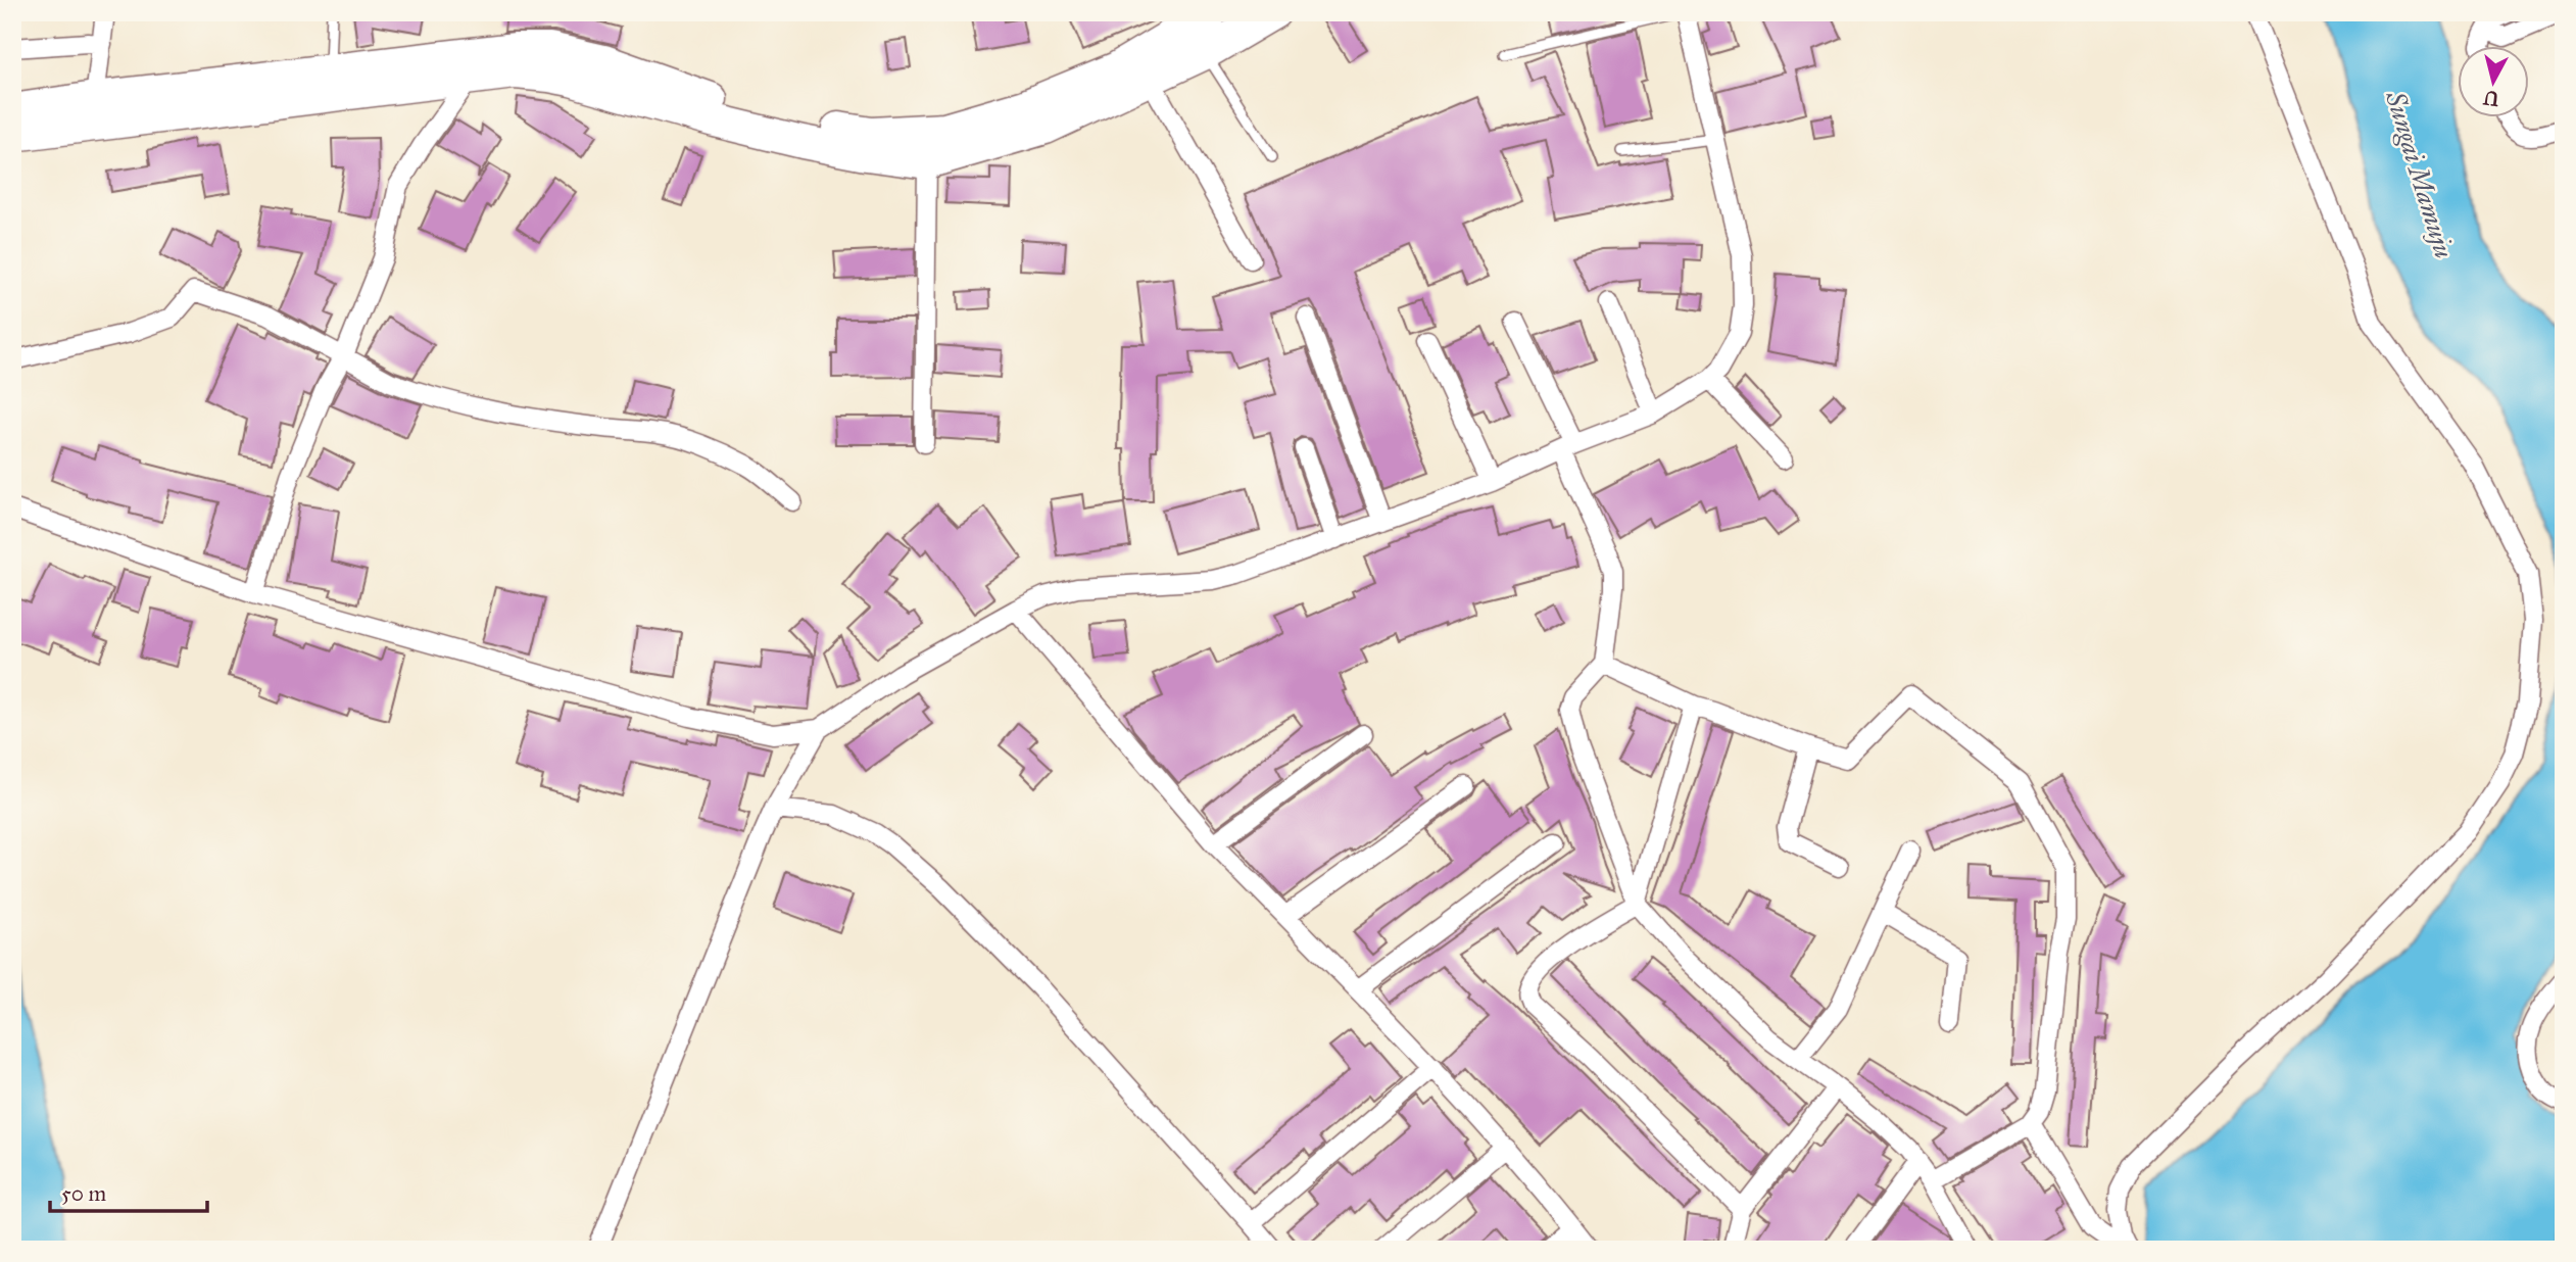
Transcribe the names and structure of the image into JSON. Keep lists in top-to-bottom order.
{
  "water": ["Sungai Mamuju"],
  "scale_bar": "50 m",
  "north": "bottom"
}
